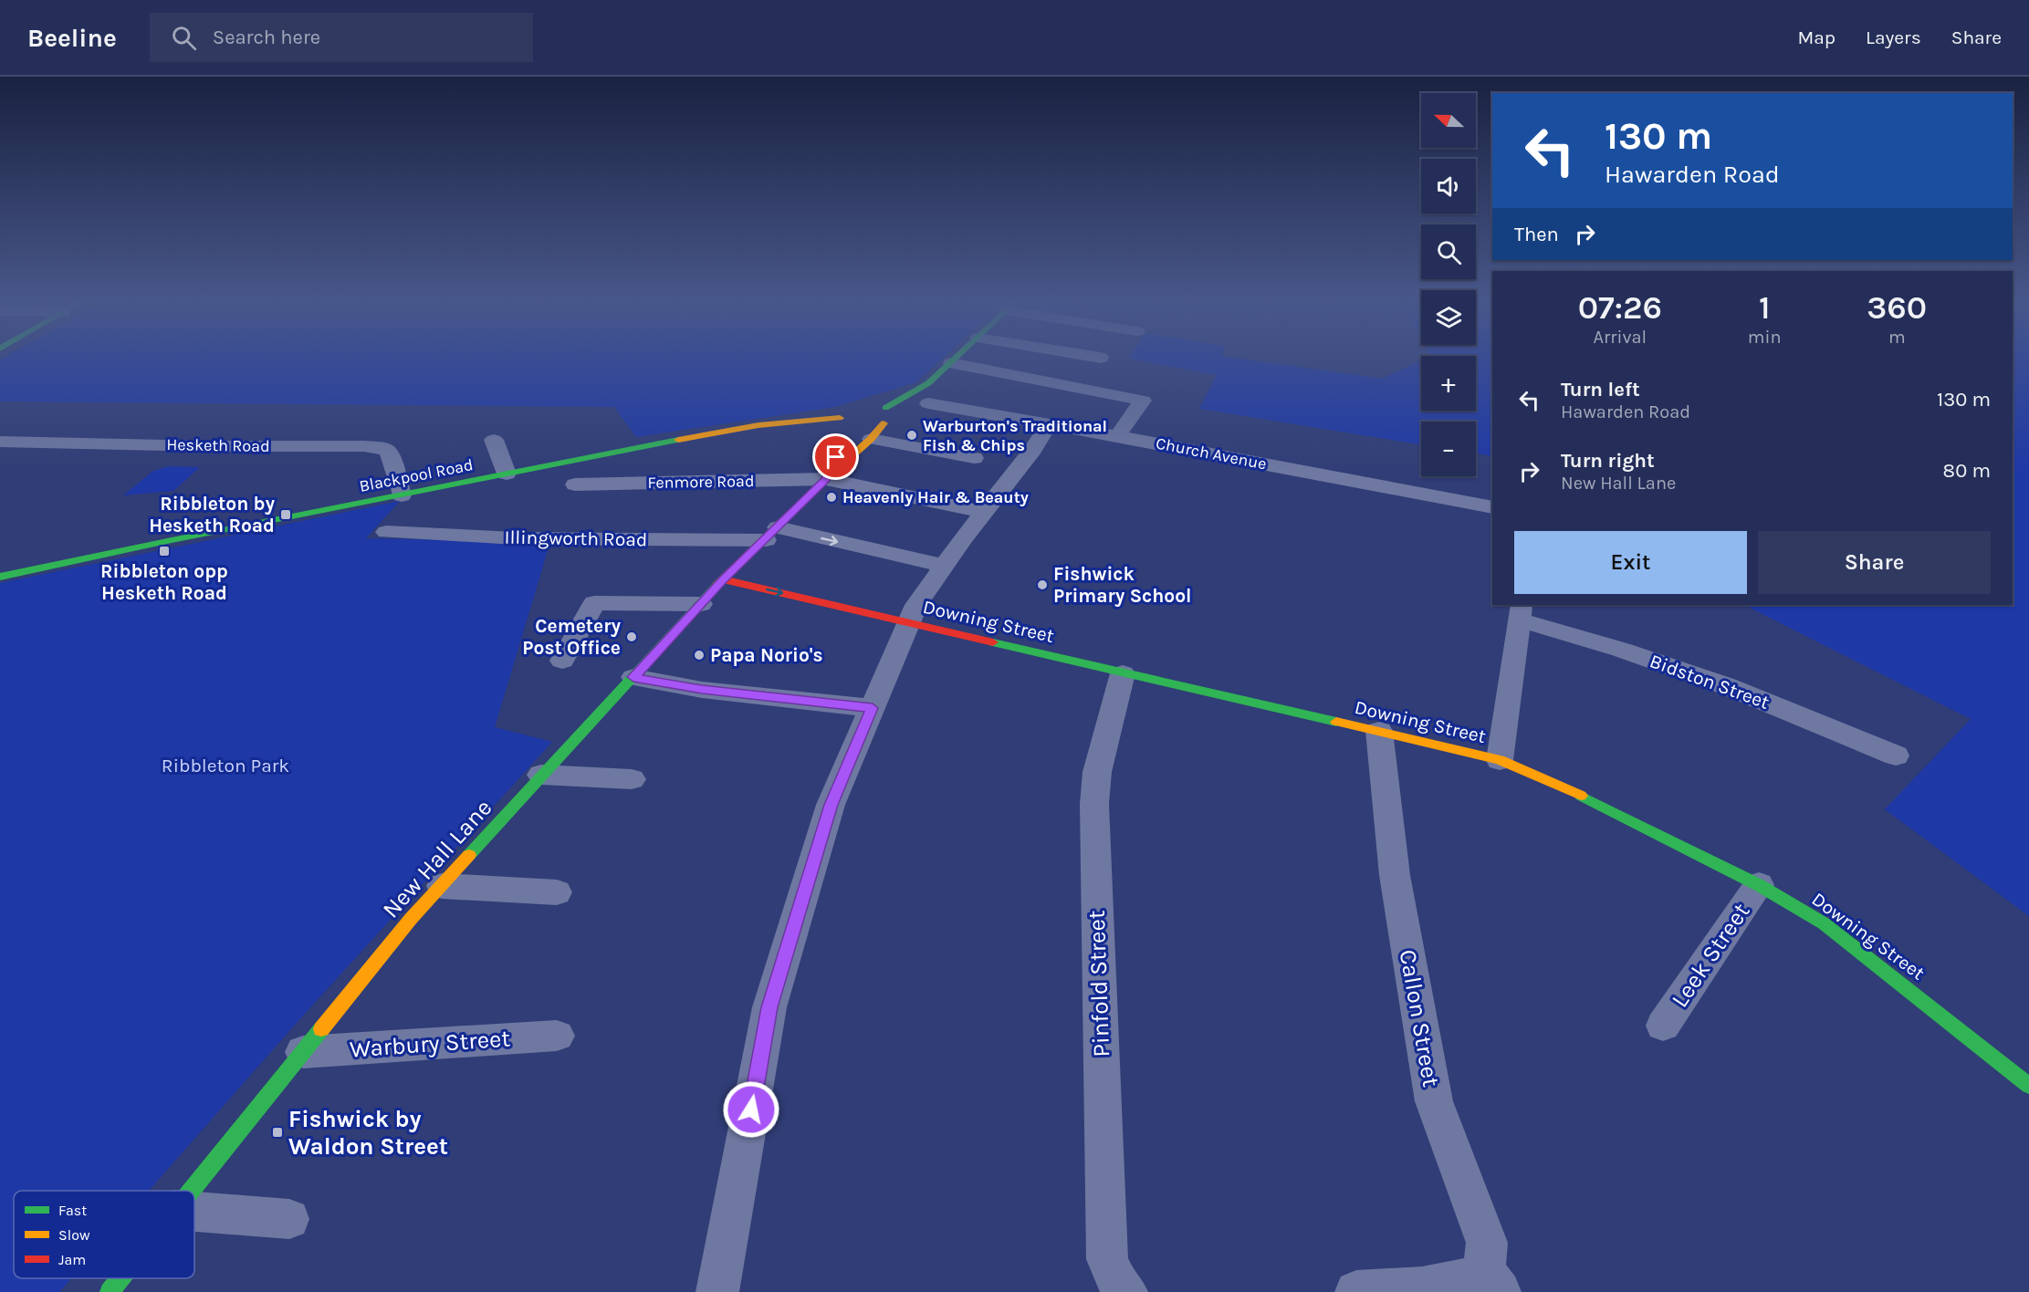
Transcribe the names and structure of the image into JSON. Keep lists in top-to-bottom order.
{
  "streets": {
    "main road": ["Blackpool Road", "Downing Street", "New Hall Lane"],
    "street": [
      "Hesketh Road",
      "Church Avenue",
      "Fenmore Road",
      "Illingworth Road",
      "Bidston Street",
      "Leek Street",
      "Pinfold Street",
      "Callon Street",
      "Warbury Street"
    ]
  },
  "crossings": [
    ["Hesketh Road", "Blackpool Road"],
    ["Fenmore Road", "New Hall Lane"],
    ["Illingworth Road", "New Hall Lane"],
    ["Downing Street", "New Hall Lane"],
    ["Downing Street", "Leek Street"],
    ["Downing Street", "Pinfold Street"],
    ["Downing Street", "Callon Street"],
    ["New Hall Lane", "Warbury Street"]
  ],
  "parks": ["Ribbleton Park"],
  "places": {
    "other": [
      "Warburton's Traditional Fish & Chips",
      "Heavenly Hair & Beauty",
      "Fishwick Primary School",
      "Cemetery Post Office",
      "Papa Norio's"
    ],
    "transit": ["Ribbleton by Hesketh Road", "Ribbleton opp Hesketh Road", "Fishwick by Waldon Street"]
  },
  "legend": ["Fast", "Slow", "Jam"],
  "north": "left",
  "page": {
    "header": "Beeline",
    "search": "Search here",
    "nav": ["Map", "Layers", "Share"],
    "map_buttons": ["+", "−"],
    "turn": ["130 m", "Hawarden Road"],
    "then": "Then",
    "eta": [
      "07:26",
      "Arrival",
      "1",
      "min",
      "360",
      "m"
    ],
    "list": [
      {
        "name": "Turn left",
        "note": "Hawarden Road",
        "value": "130 m"
      },
      {
        "name": "Turn right",
        "note": "New Hall Lane",
        "value": "80 m"
      }
    ],
    "buttons": ["Exit", "Share"]
  }
}
